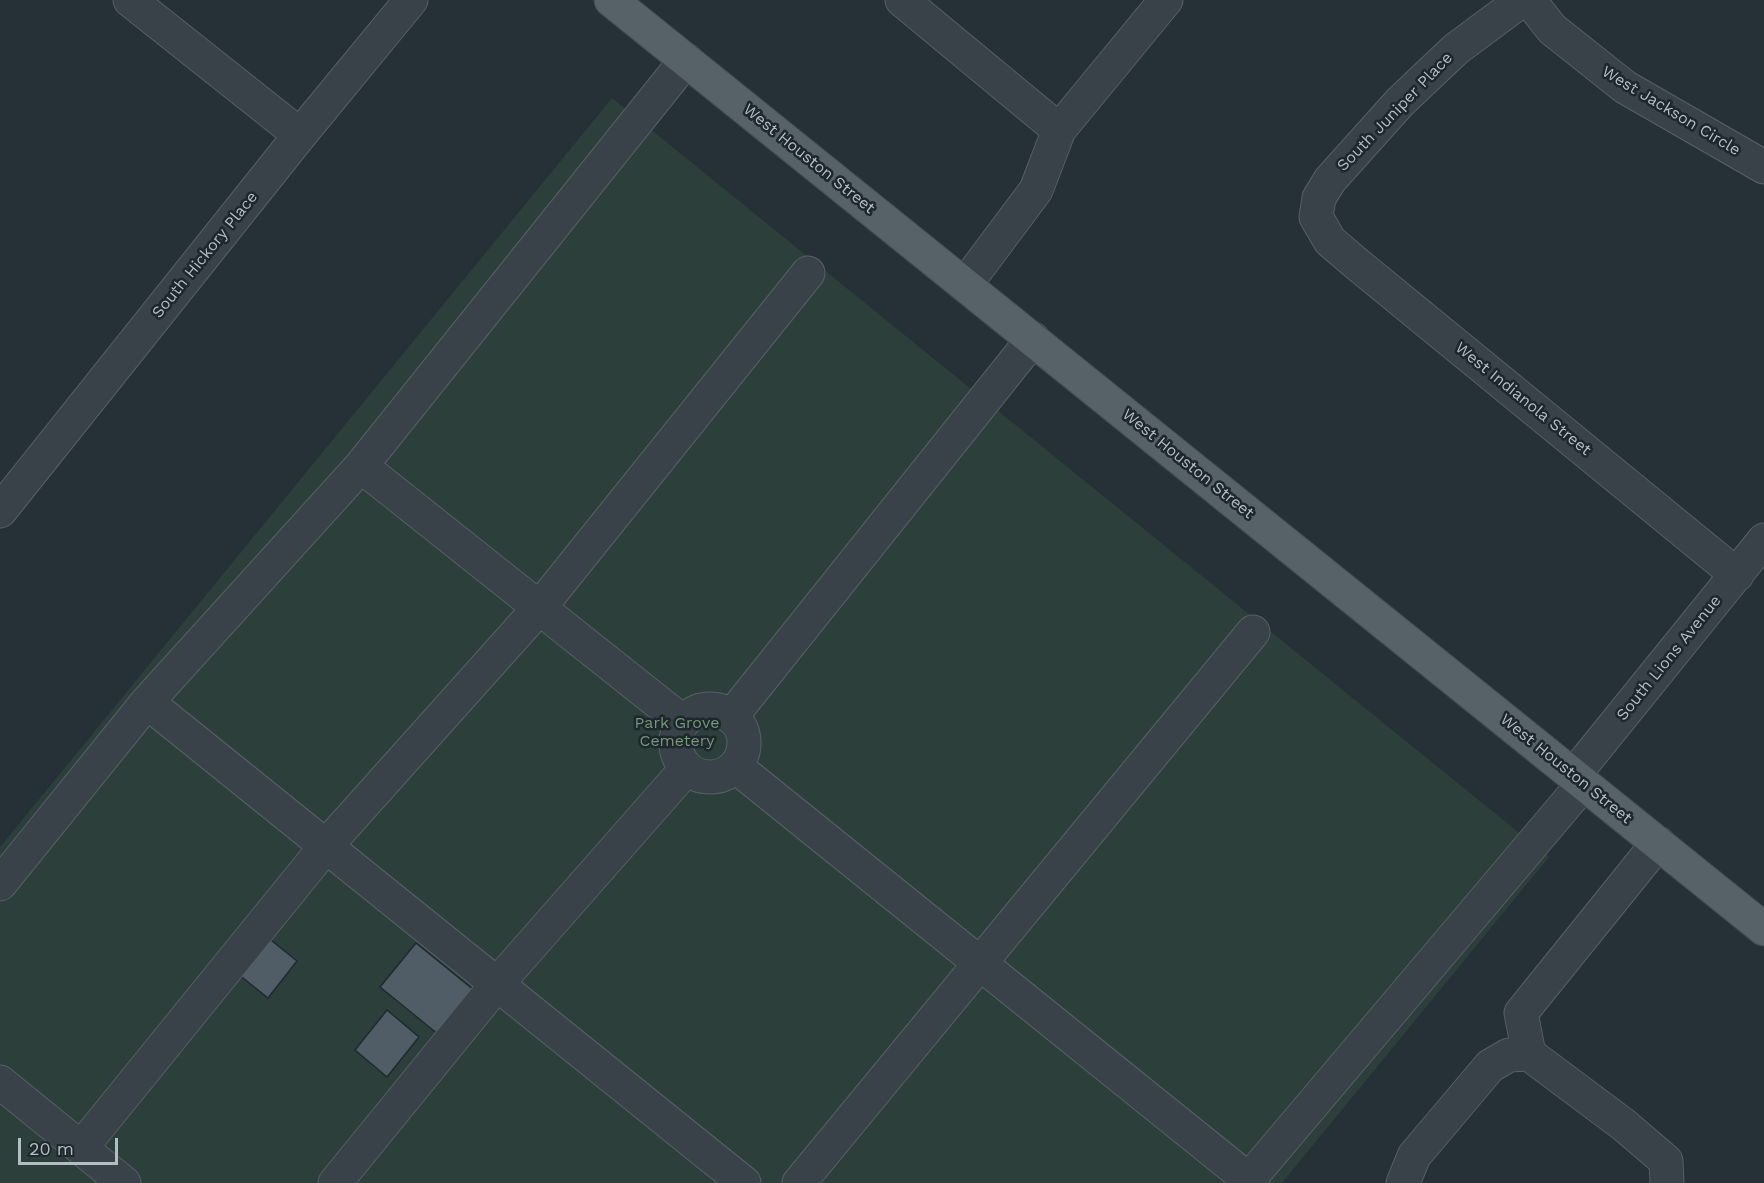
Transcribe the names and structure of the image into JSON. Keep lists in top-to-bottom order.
{
  "streets": {
    "main road": ["West Houston Street"],
    "street": [
      "West Jackson Circle",
      "South Juniper Place",
      "South Hickory Place",
      "West Indianola Street",
      "South Lions Avenue"
    ]
  },
  "crossings": [
    ["South Juniper Place", "West Indianola Street"],
    ["West Houston Street", "South Lions Avenue"],
    ["West Indianola Street", "South Lions Avenue"]
  ],
  "parks": ["Park Grove Cemetery"],
  "scale_bar": "20 m"
}
